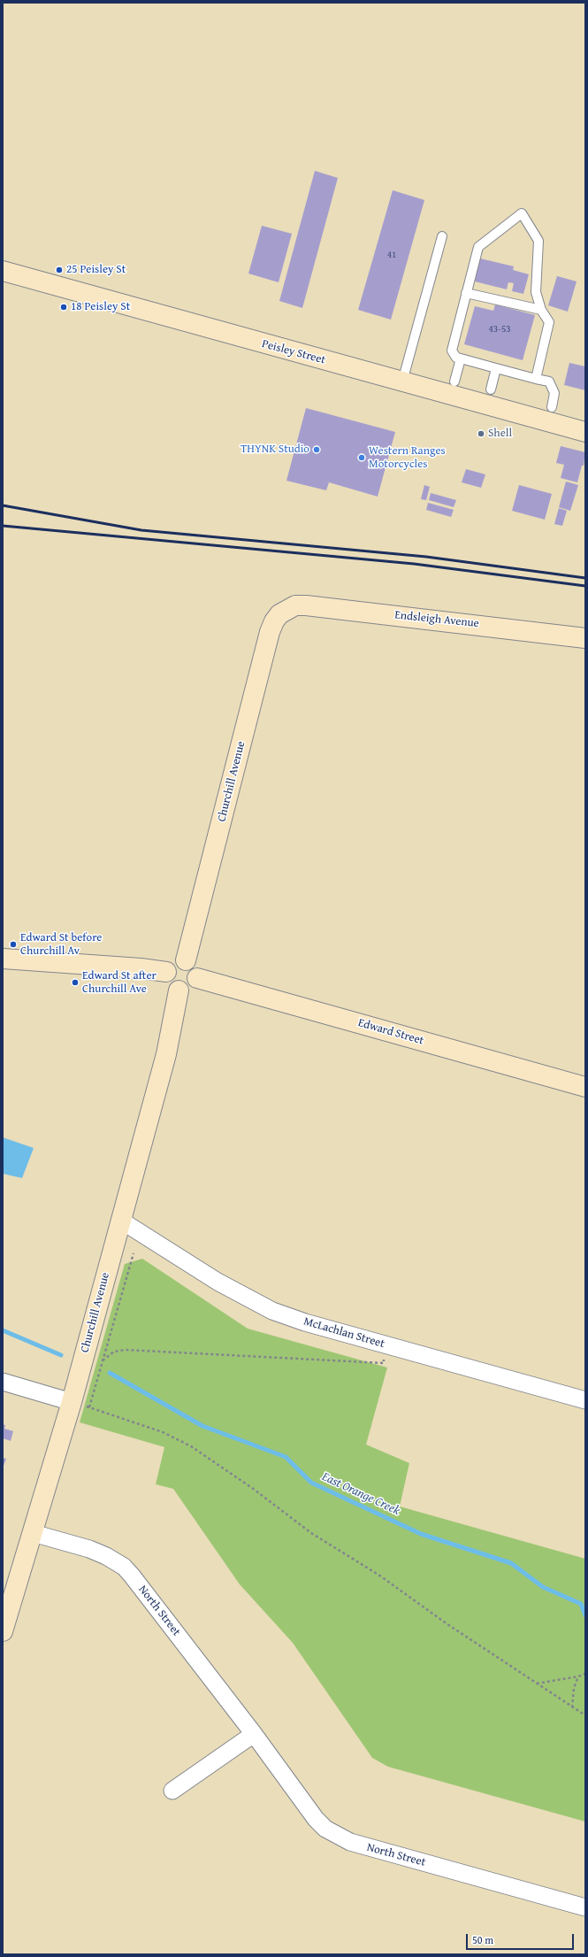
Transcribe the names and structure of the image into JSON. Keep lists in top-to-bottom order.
{
  "streets": {
    "street": [
      "Peisley Street",
      "Endsleigh Avenue",
      "Churchill Avenue",
      "Edward Street",
      "McLachlan Street",
      "North Street"
    ]
  },
  "crossings": [
    ["Endsleigh Avenue", "Churchill Avenue"],
    ["Churchill Avenue", "Edward Street"],
    ["Churchill Avenue", "McLachlan Street"],
    ["Churchill Avenue", "North Street"]
  ],
  "water": ["East Orange Creek"],
  "places": [
    "25 Peisley St",
    "18 Peisley St",
    "Shell",
    "THYNK Studio",
    "Western Ranges Motorcycles",
    "Edward St before Churchill Av",
    "Edward St after Churchill Ave"
  ],
  "house_numbers": ["41", "43-53"],
  "scale_bar": "50 m"
}
